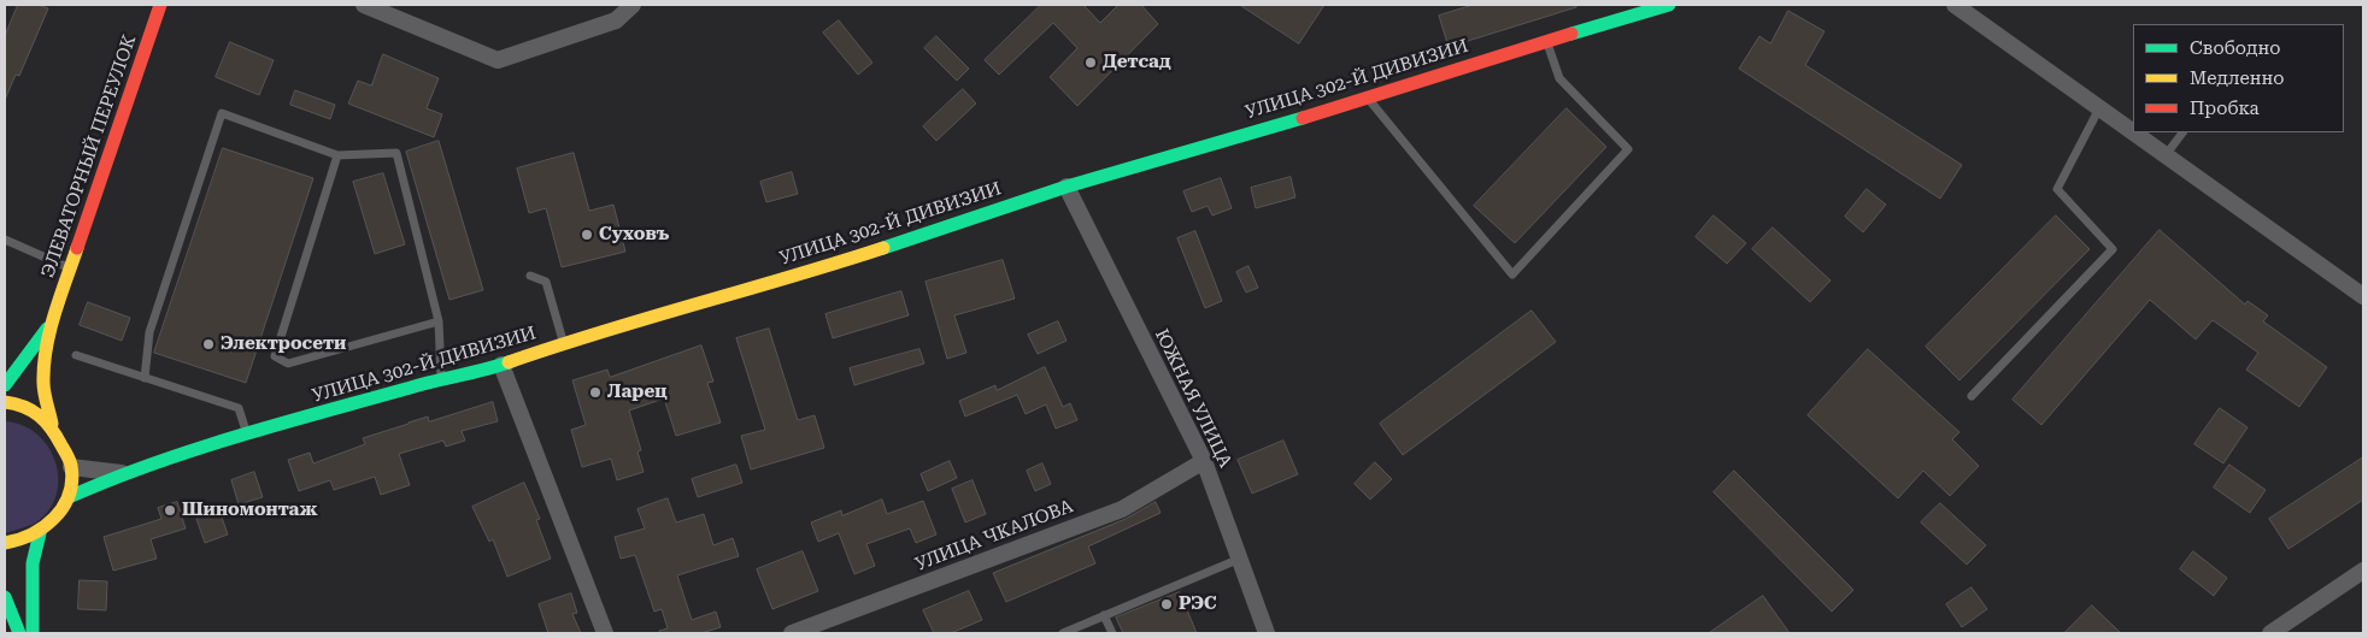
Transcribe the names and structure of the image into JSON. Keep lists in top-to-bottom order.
{
  "streets": {
    "street": [
      "УЛИЦА 302-Й ДИВИЗИИ",
      "ЭЛЕВАТОРНЫЙ ПЕРЕУЛОК",
      "ЮЖНАЯ УЛИЦА",
      "УЛИЦА ЧКАЛОВА"
    ]
  },
  "crossings": [
    ["УЛИЦА 302-Й ДИВИЗИИ", "ЭЛЕВАТОРНЫЙ ПЕРЕУЛОК"],
    ["УЛИЦА 302-Й ДИВИЗИИ", "ЮЖНАЯ УЛИЦА"],
    ["ЮЖНАЯ УЛИЦА", "УЛИЦА ЧКАЛОВА"]
  ],
  "places": [
    "Детсад",
    "Суховъ",
    "Электросети",
    "Ларец",
    "Шиномонтаж",
    "РЭС"
  ],
  "legend": ["Свободно", "Медленно", "Пробка"]
}
